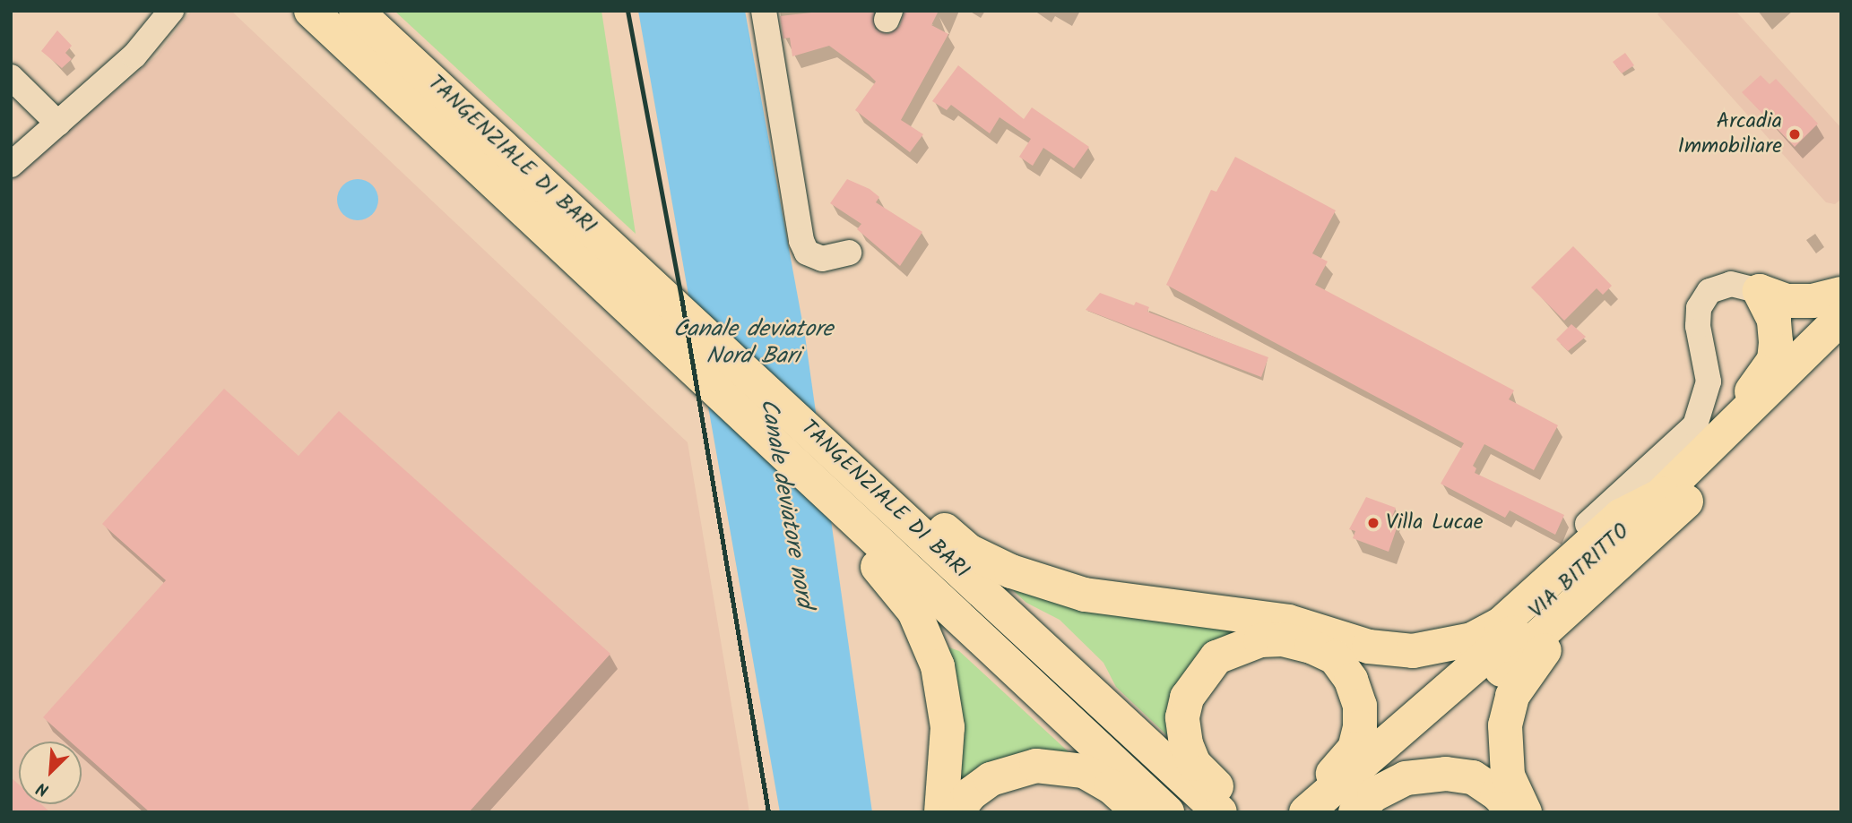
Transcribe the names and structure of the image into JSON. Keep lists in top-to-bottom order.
{
  "streets": {
    "highway": ["TANGENZIALE DI BARI", "VIA BITRITTO"]
  },
  "water": ["Canale deviatore Nord Bari", "Canale deviatore nord"],
  "places": ["Arcadia Immobiliare", "Villa Lucae"],
  "north": "bottom left"
}
